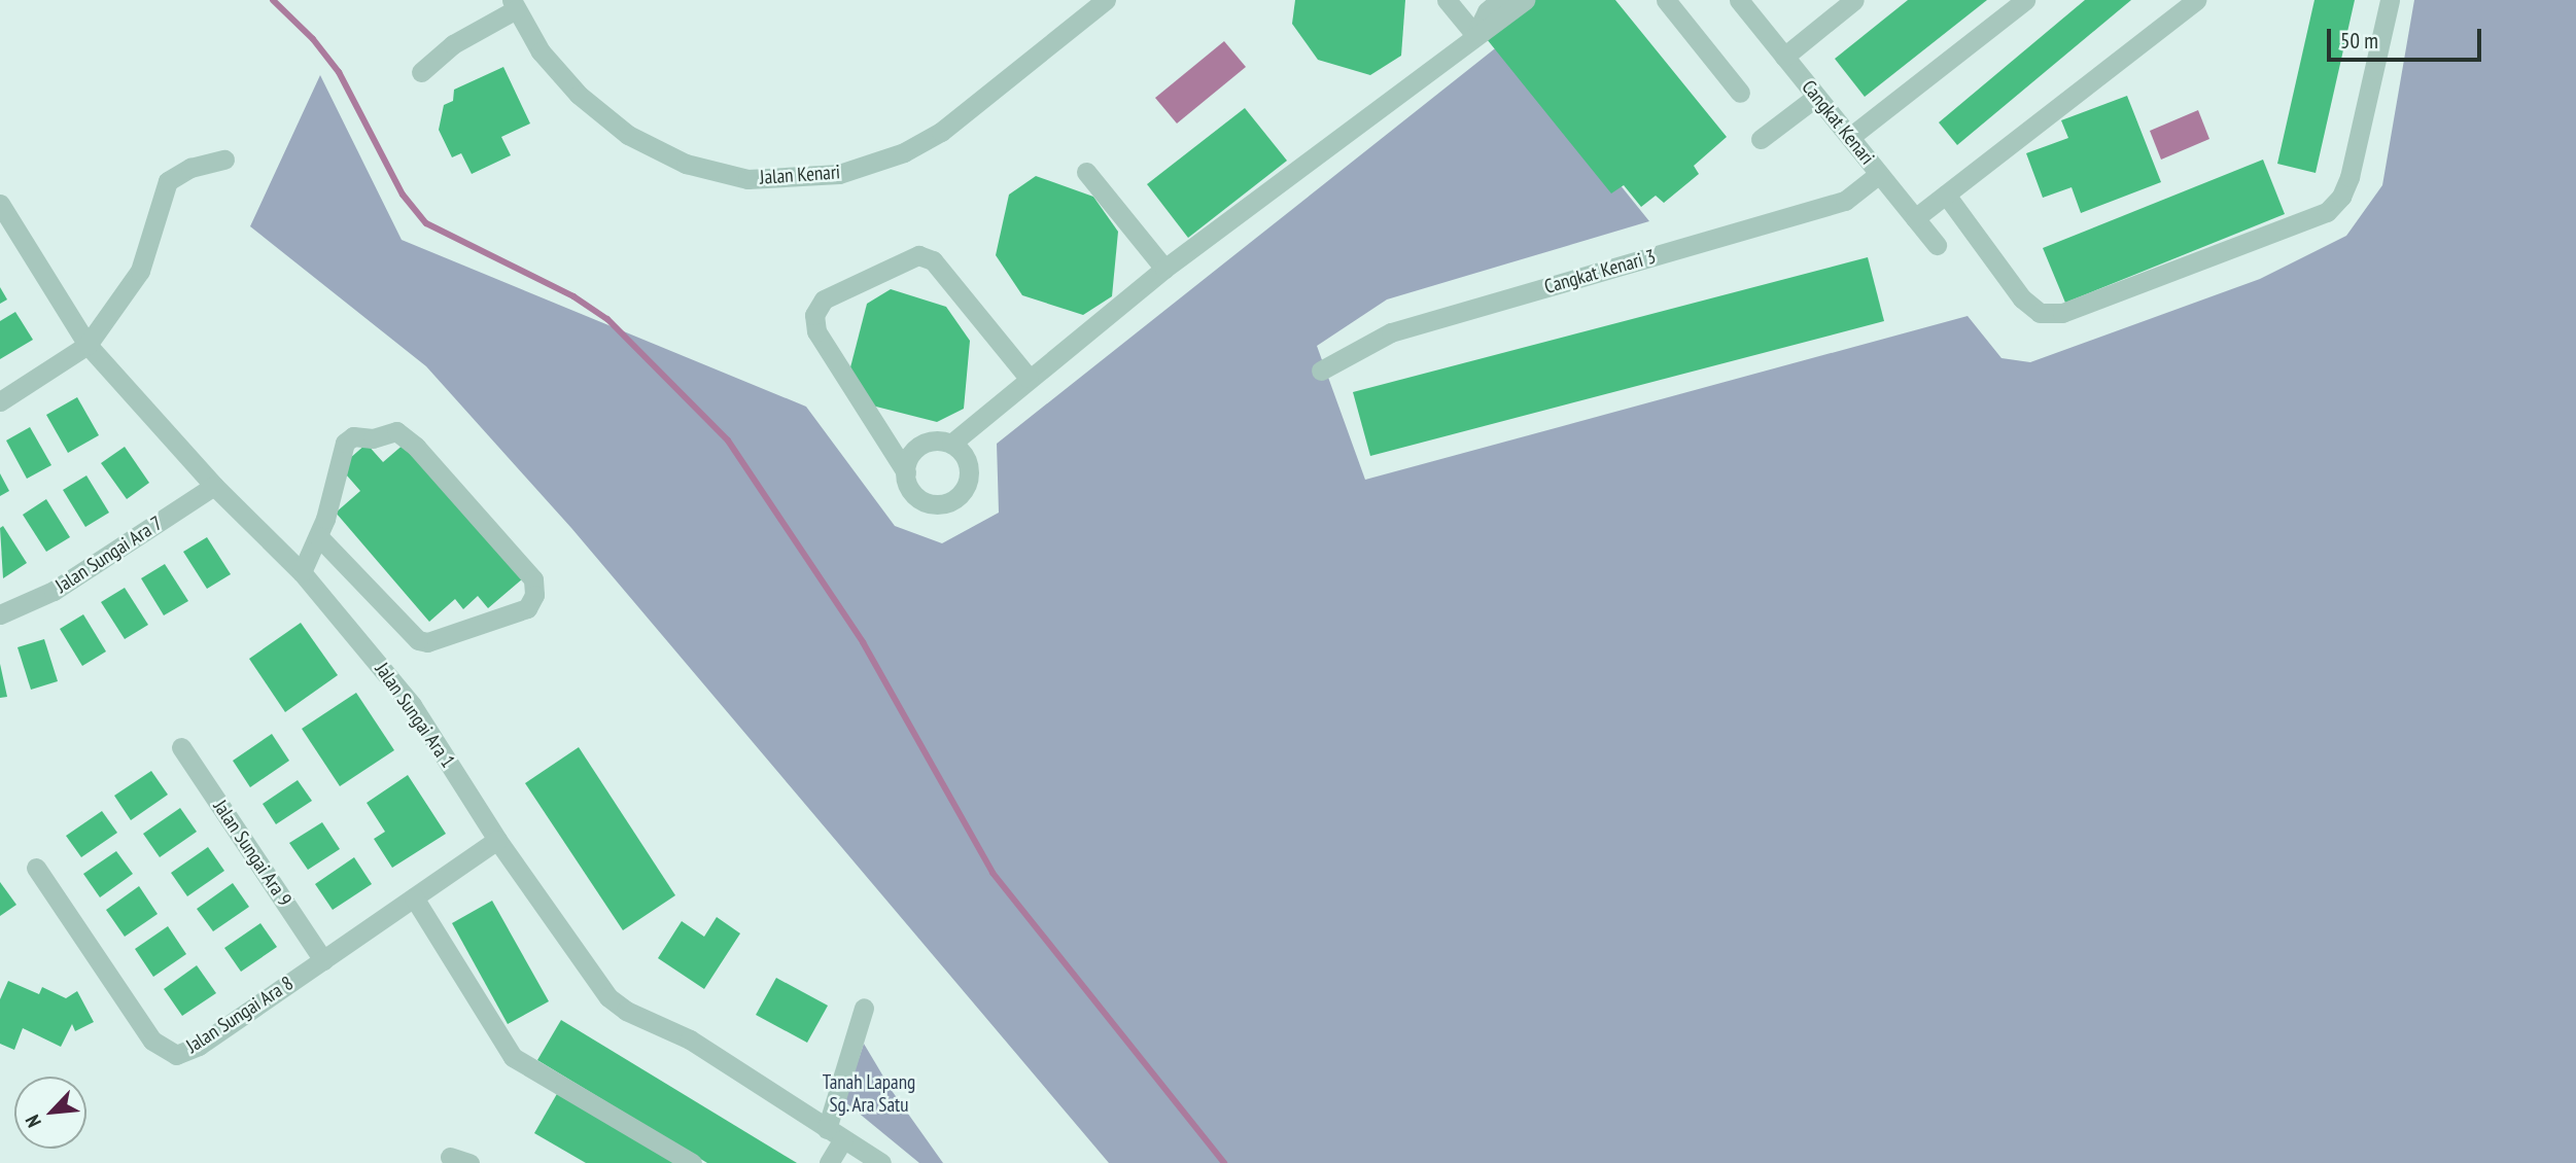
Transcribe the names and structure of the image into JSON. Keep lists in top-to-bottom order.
{
  "streets": {
    "street": [
      "Cangkat Kenari",
      "Jalan Kenari",
      "Cangkat Kenari 3",
      "Jalan Sungai Ara 7",
      "Jalan Sungai Ara 1",
      "Jalan Sungai Ara 9",
      "Jalan Sungai Ara 8"
    ]
  },
  "crossings": [
    ["Cangkat Kenari", "Cangkat Kenari 3"],
    ["Jalan Sungai Ara 7", "Jalan Sungai Ara 1"],
    ["Jalan Sungai Ara 1", "Jalan Sungai Ara 8"],
    ["Jalan Sungai Ara 9", "Jalan Sungai Ara 8"]
  ],
  "parks": ["Tanah Lapang Sg. Ara Satu"],
  "scale_bar": "50 m",
  "north": "bottom left"
}
